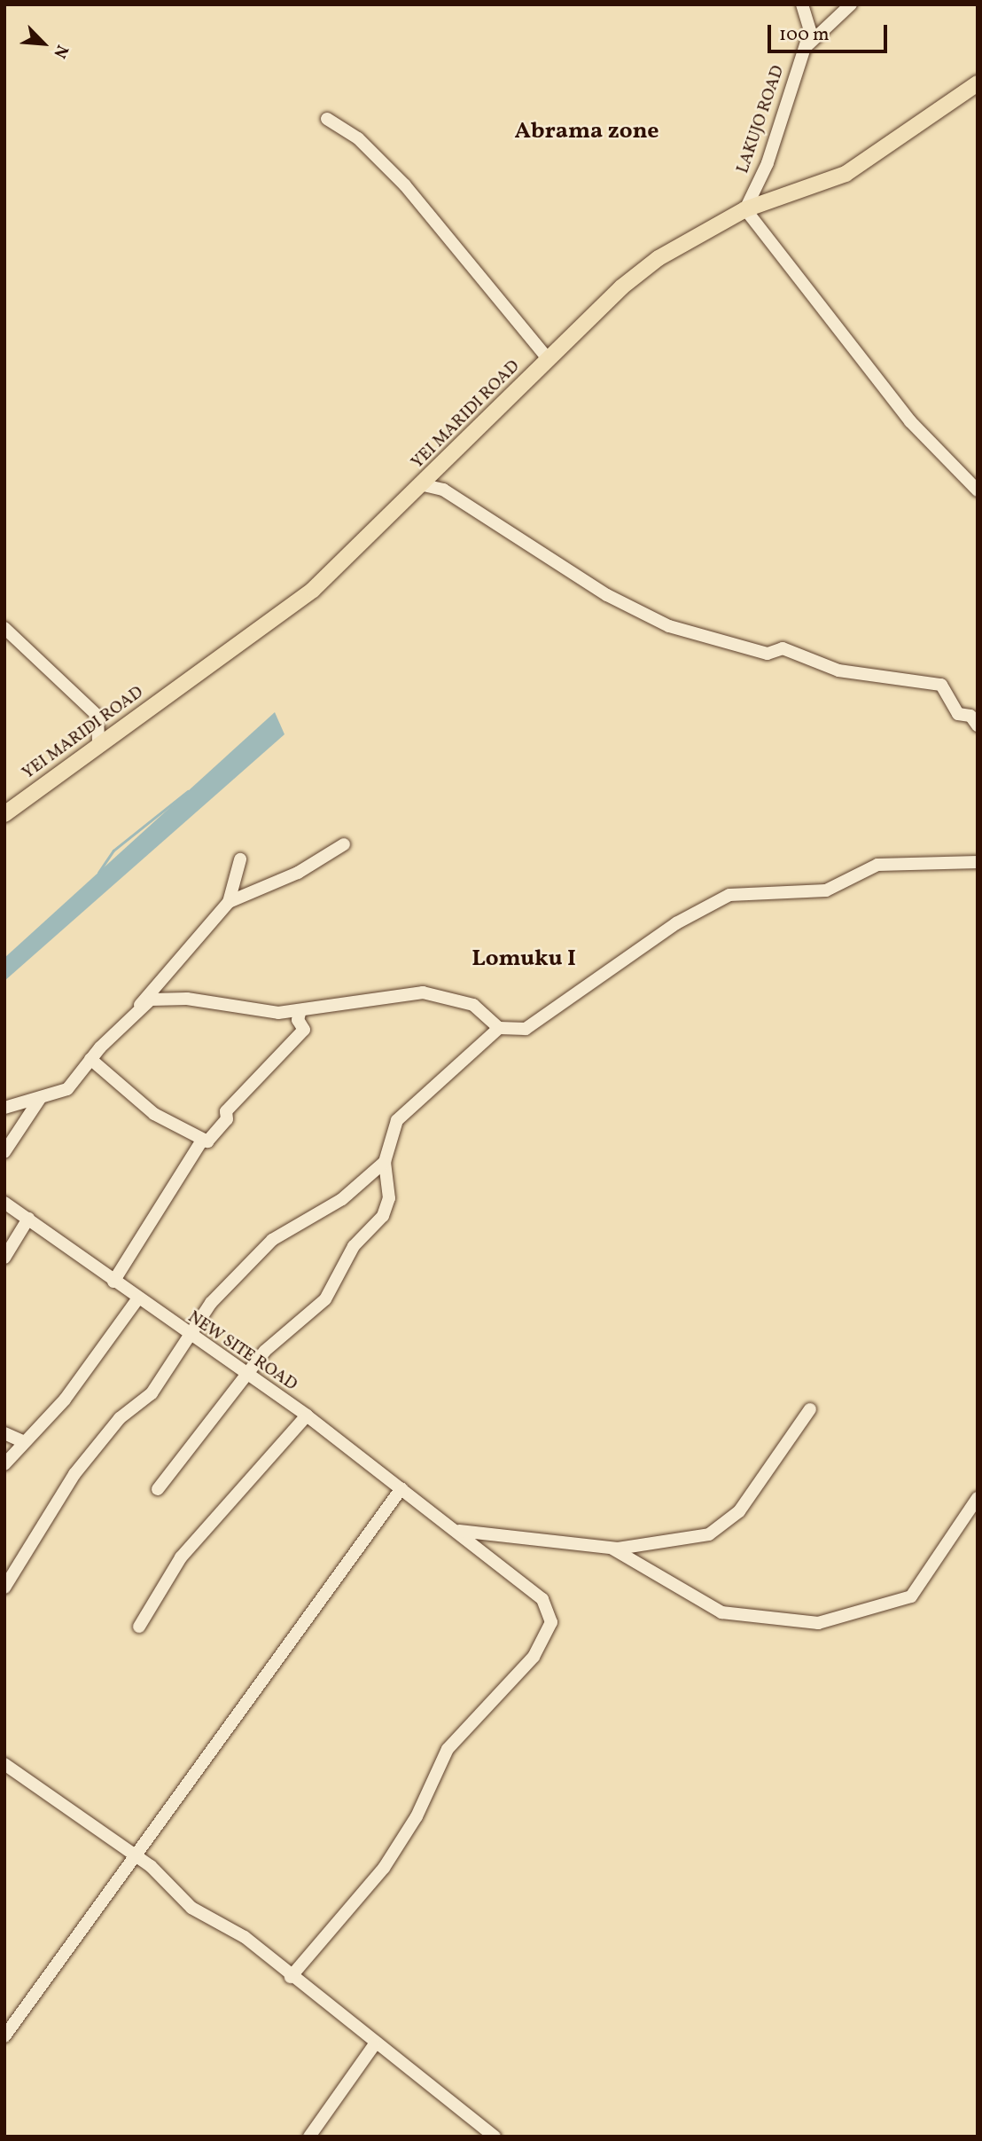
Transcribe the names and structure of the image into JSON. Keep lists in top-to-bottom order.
{
  "streets": {
    "main road": ["YEI MARIDI ROAD"],
    "street": ["LAKUJO ROAD", "NEW SITE ROAD"]
  },
  "crossings": [
    ["LAKUJO ROAD", "YEI MARIDI ROAD"]
  ],
  "districts": ["Abrama zone", "Lomuku I"],
  "scale_bar": "100 m",
  "north": "bottom right"
}
